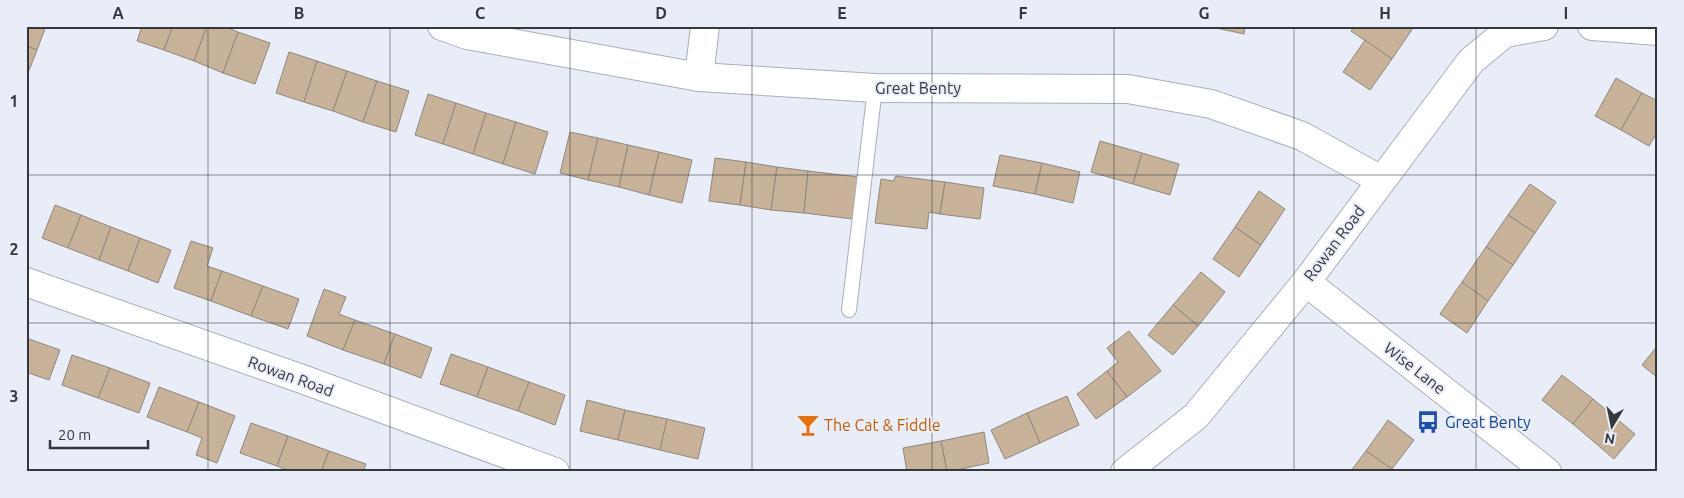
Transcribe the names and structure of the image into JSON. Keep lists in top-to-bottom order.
{
  "streets": {
    "street": ["Great Benty", "Rowan Road", "Wise Lane"]
  },
  "crossings": [
    ["Great Benty", "Rowan Road"],
    ["Rowan Road", "Wise Lane"]
  ],
  "places": {
    "bus stop": ["Great Benty"],
    "bar": ["The Cat & Fiddle"]
  },
  "scale_bar": "20 m",
  "north": "bottom",
  "grid": {
    "columns": [
      "A",
      "B",
      "C",
      "D",
      "E",
      "F",
      "G",
      "H",
      "I"
    ],
    "rows": ["1", "2", "3"]
  }
}
